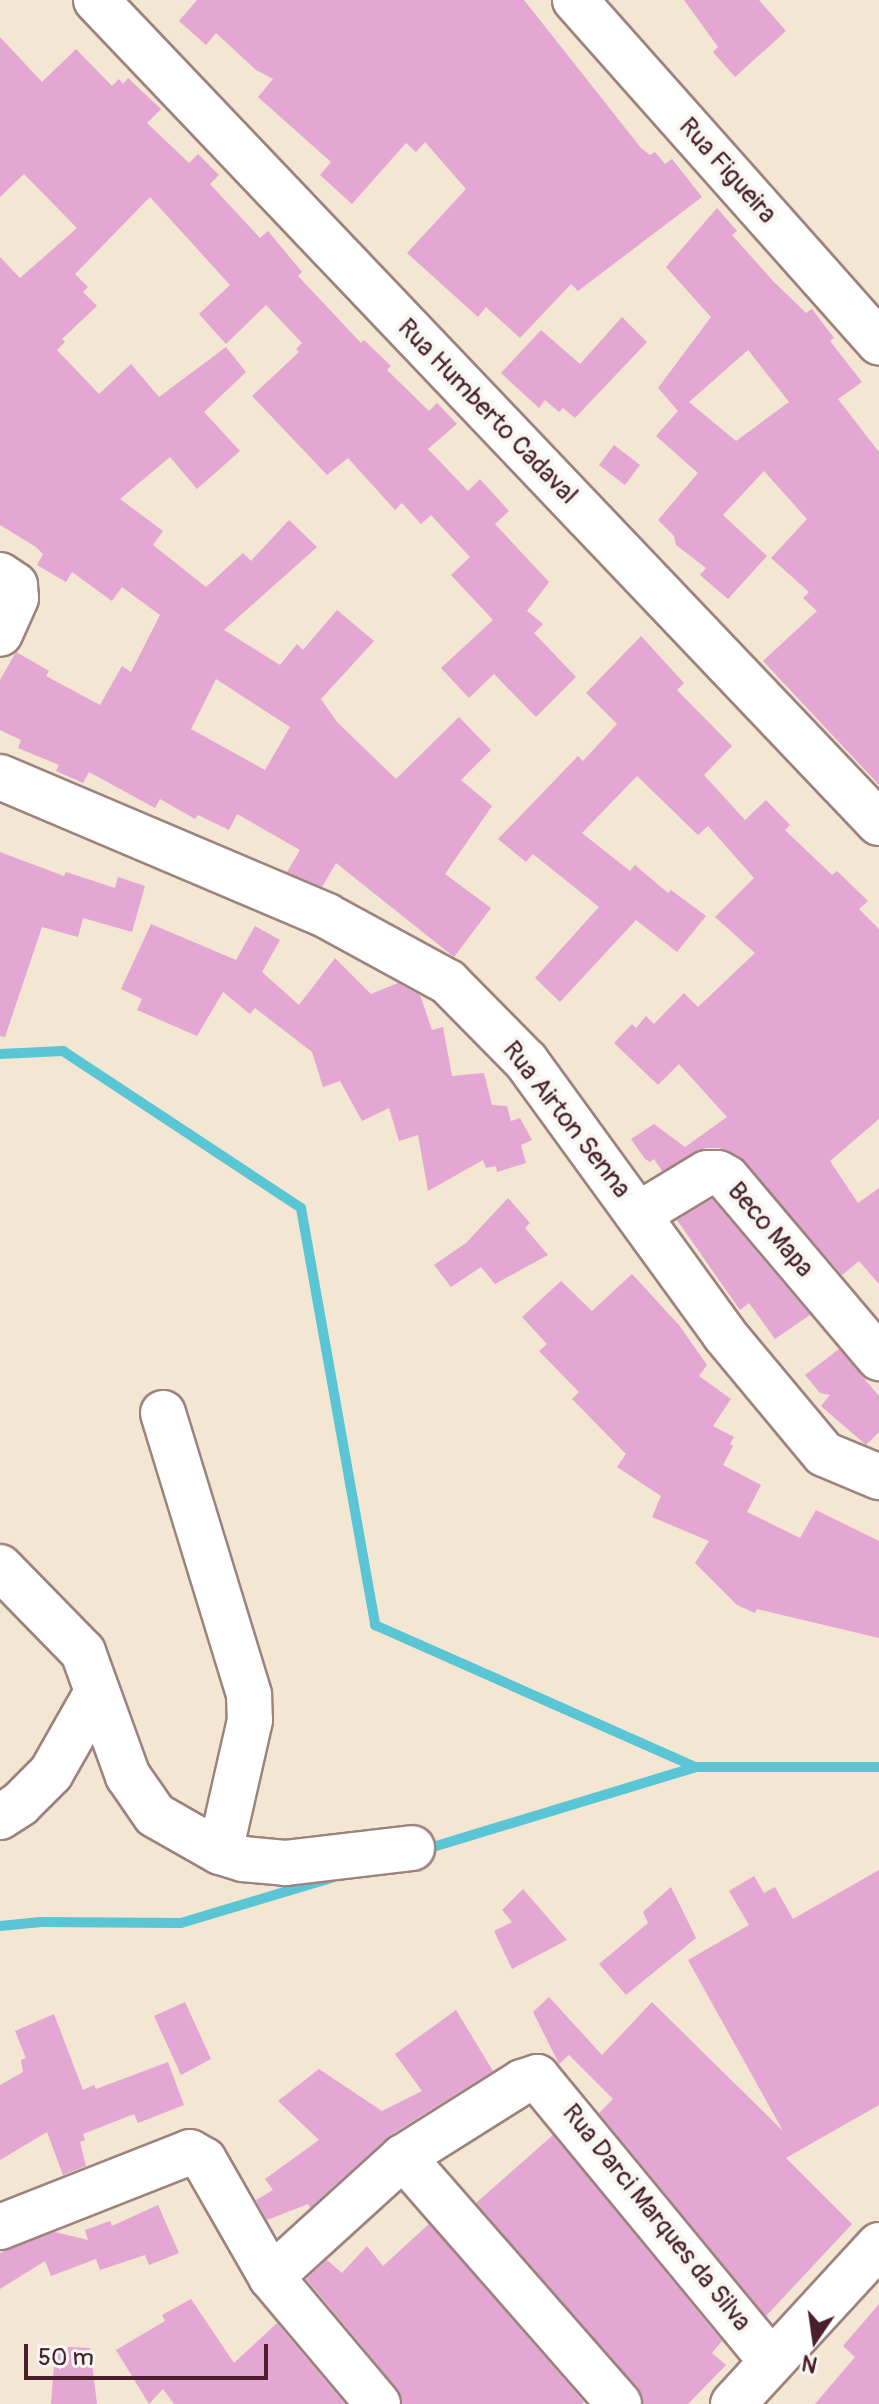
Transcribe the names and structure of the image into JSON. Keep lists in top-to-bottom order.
{
  "streets": {
    "street": [
      "Rua Figueira",
      "Rua Humberto Cadaval",
      "Rua Airton Senna",
      "Beco Mapa",
      "Rua Darci Marques da Silva"
    ]
  },
  "crossings": [
    ["Rua Airton Senna", "Beco Mapa"]
  ],
  "scale_bar": "50 m",
  "north": "bottom"
}
